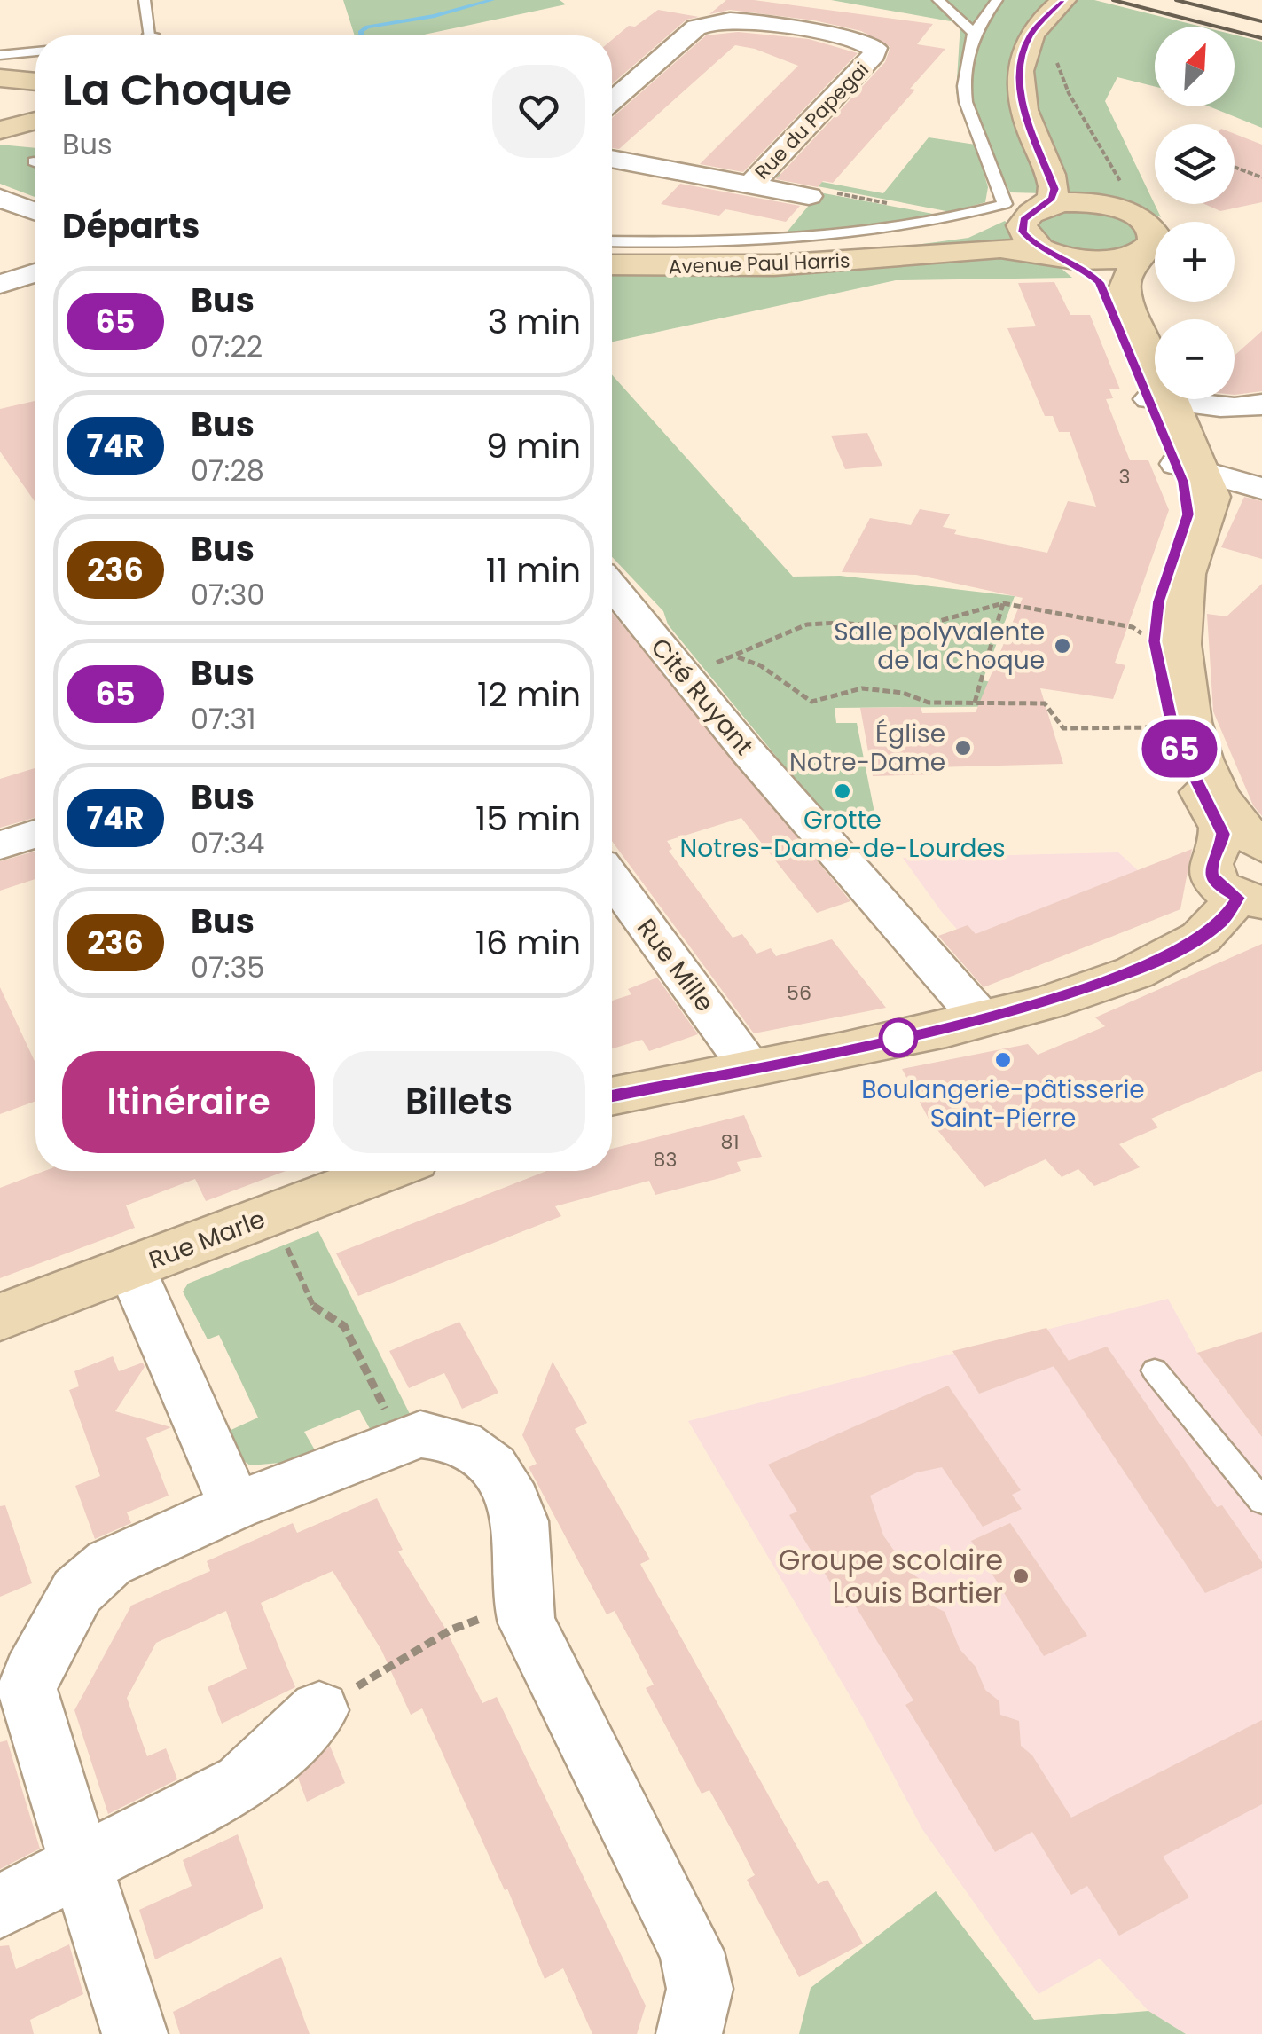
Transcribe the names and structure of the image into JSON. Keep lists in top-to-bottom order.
{
  "streets": {
    "main road": ["Avenue Paul Harris", "Rue Marle"],
    "street": ["Rue du Papegai", "Cité Ruyant", "Rue Mille"]
  },
  "places": [
    "Salle polyvalente de la Choque",
    "Église Notre-Dame",
    "Grotte Notres-Dame-de-Lourdes",
    "Boulangerie-pâtisserie Saint-Pierre",
    "Groupe scolaire Louis Bartier"
  ],
  "lines": ["bus line 65"],
  "house_numbers": [
    "3",
    "56",
    "81",
    "83"
  ],
  "north": "top right",
  "page": {
    "on_map": "65",
    "map_buttons": ["+", "−"],
    "heading": [
      ["La Choque", "Bus"],
      "Départs"
    ],
    "list": [
      {
        "mark": "65",
        "name": "Bus",
        "note": "07:22",
        "value": "3 min"
      },
      {
        "mark": "74R",
        "name": "Bus",
        "note": "07:28",
        "value": "9 min"
      },
      {
        "mark": "236",
        "name": "Bus",
        "note": "07:30",
        "value": "11 min"
      },
      {
        "mark": "65",
        "name": "Bus",
        "note": "07:31",
        "value": "12 min"
      },
      {
        "mark": "74R",
        "name": "Bus",
        "note": "07:34",
        "value": "15 min"
      },
      {
        "mark": "236",
        "name": "Bus",
        "note": "07:35",
        "value": "16 min"
      }
    ],
    "buttons": ["Itinéraire", "Billets"]
  }
}
